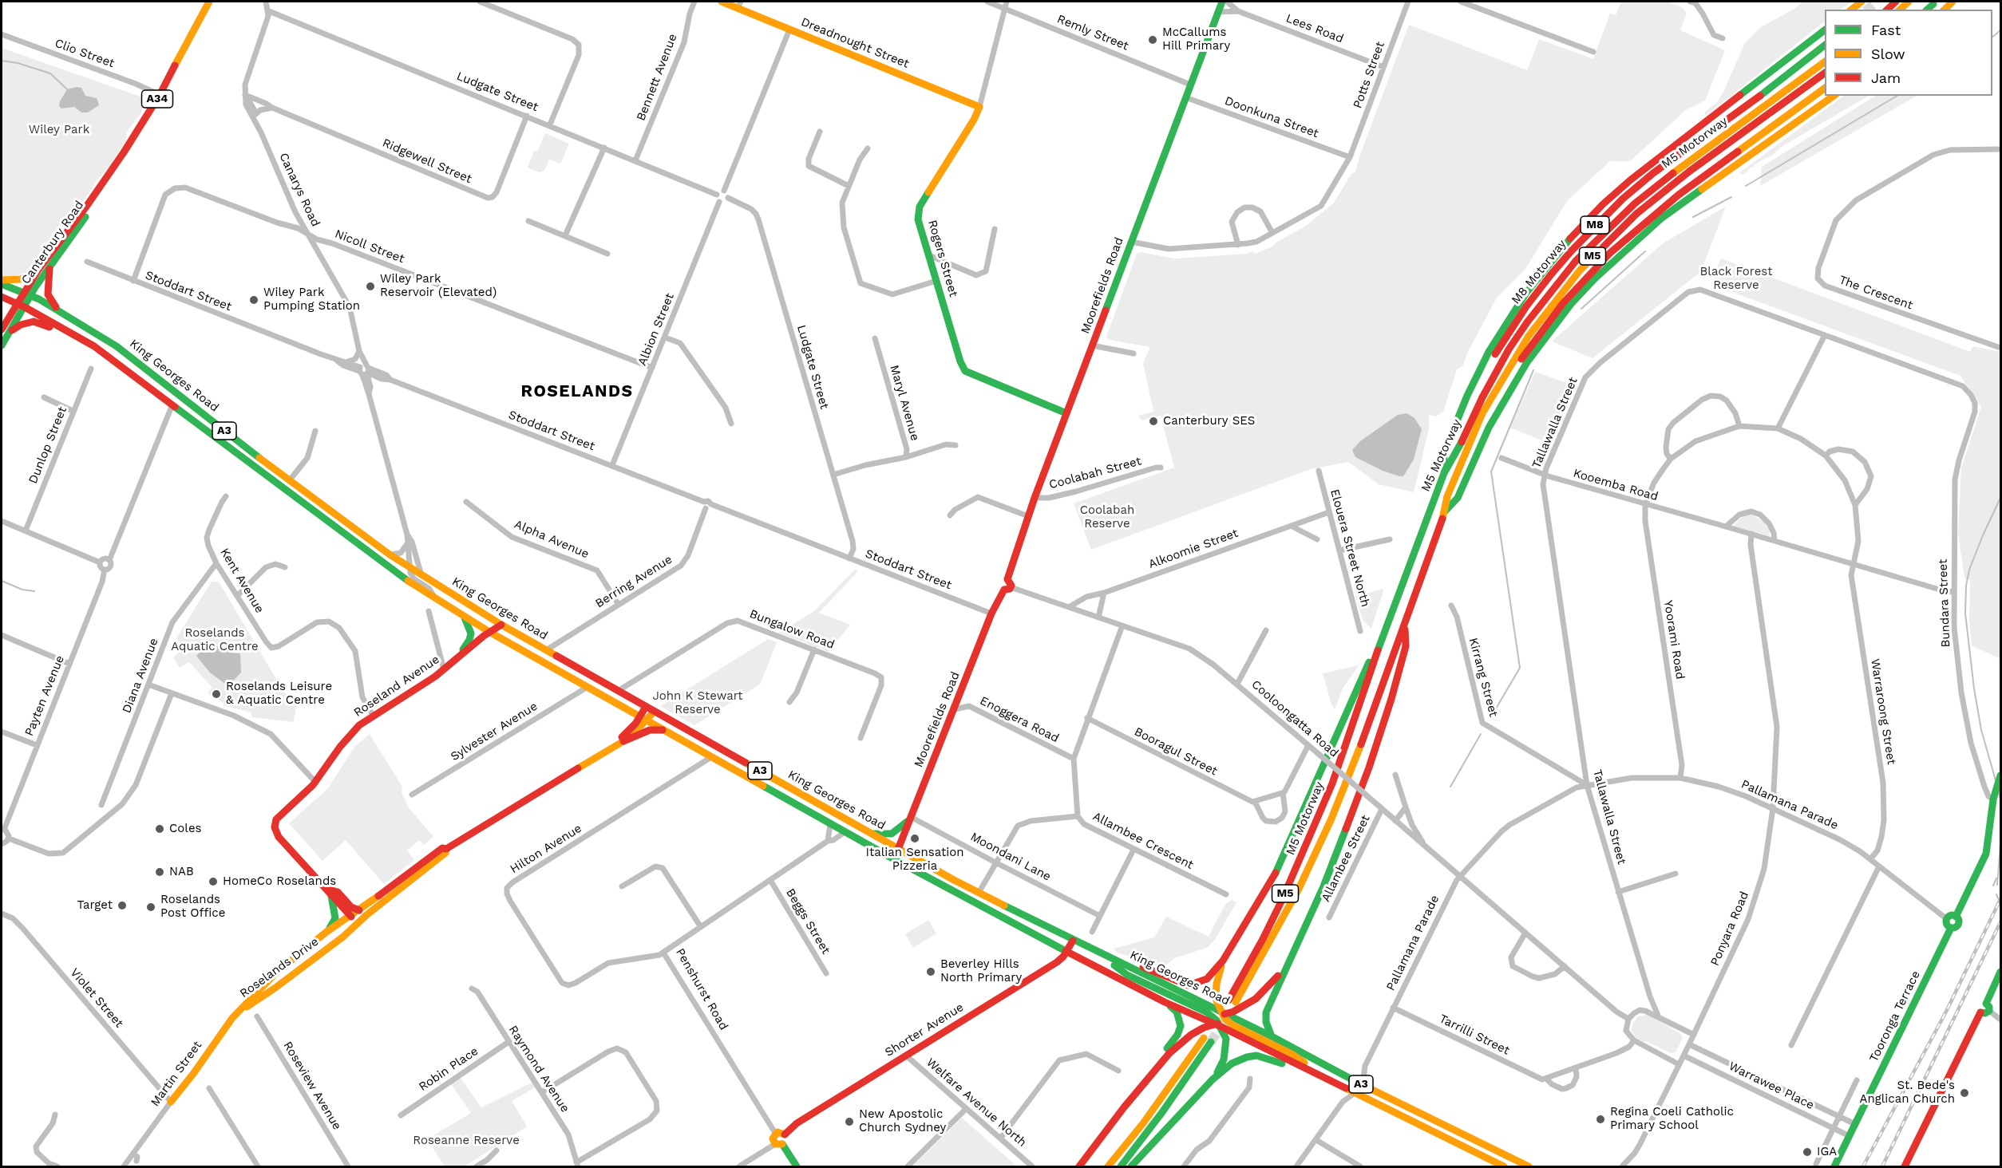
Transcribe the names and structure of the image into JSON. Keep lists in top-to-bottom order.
{
  "streets": {
    "main road": [
      "Dreadnought Street",
      "A34",
      "M5 Motorway",
      "M8",
      "Canterbury Road",
      "M5",
      "Rogers Street",
      "M8 Motorway",
      "Moorefields Road",
      "King Georges Road",
      "A3",
      "Roseland Avenue",
      "Roselands Drive",
      "Tooronga Terrace",
      "Shorter Avenue",
      "Martin Street"
    ],
    "street": [
      "Lees Road",
      "Remly Street",
      "Clio Street",
      "Potts Street",
      "Bennett Avenue",
      "Ludgate Street",
      "Doonkuna Street",
      "Ridgewell Street",
      "Canarys Road",
      "Nicoll Street",
      "Stoddart Street",
      "The Crescent",
      "Albion Street",
      "Maryl Avenue",
      "Tallawalla Street",
      "Dunlop Street",
      "Coolabah Street",
      "Kooemba Road",
      "Alpha Avenue",
      "Elouera Street North",
      "Alkoomie Street",
      "Kent Avenue",
      "Berring Avenue",
      "Bundara Street",
      "Bungalow Road",
      "Yoorami Road",
      "Diana Avenue",
      "Kirrang Street",
      "Payten Avenue",
      "Warraroong Street",
      "Cooloongatta Road",
      "Enoggera Road",
      "Sylvester Avenue",
      "Booragul Street",
      "Pallamana Parade",
      "Allambee Crescent",
      "Hilton Avenue",
      "Moondani Lane",
      "Allambee Street",
      "Beggs Street",
      "Ponyara Road",
      "Penshurst Road",
      "Violet Street",
      "Tarrilli Street",
      "Robin Place",
      "Raymond Avenue",
      "Roseview Avenue",
      "Warrawee Place",
      "Welfare Avenue North"
    ]
  },
  "crossings": [
    ["Lees Road", "Potts Street"],
    ["Lees Road", "Moorefields Road"],
    ["Remly Street", "Rogers Street"],
    ["Remly Street", "Moorefields Road"],
    ["Dreadnought Street", "Rogers Street"],
    ["Clio Street", "Canterbury Road"],
    ["Potts Street", "Doonkuna Street"],
    ["Bennett Avenue", "Ludgate Street"],
    ["Ludgate Street", "Ridgewell Street"],
    ["Ludgate Street", "Stoddart Street"],
    ["Ludgate Street", "Albion Street"],
    ["Ludgate Street", "Maryl Avenue"],
    ["Doonkuna Street", "Moorefields Road"],
    ["M5 Motorway", "M8"],
    ["M5 Motorway", "M8 Motorway"],
    ["Ridgewell Street", "Canarys Road"],
    ["Canarys Road", "Nicoll Street"],
    ["Canarys Road", "Stoddart Street"],
    ["Canarys Road", "King Georges Road"],
    ["Canterbury Road", "King Georges Road"],
    ["Nicoll Street", "Stoddart Street"],
    ["Nicoll Street", "Albion Street"],
    ["Rogers Street", "Moorefields Road"],
    ["Moorefields Road", "Stoddart Street"],
    ["Moorefields Road", "King Georges Road"],
    ["Moorefields Road", "Coolabah Street"],
    ["Moorefields Road", "Cooloongatta Road"],
    ["Moorefields Road", "Enoggera Road"],
    ["Moorefields Road", "Moondani Lane"],
    ["Stoddart Street", "Albion Street"],
    ["Stoddart Street", "Berring Avenue"],
    ["King Georges Road", "Berring Avenue"],
    ["King Georges Road", "Bungalow Road"],
    ["King Georges Road", "Roseland Avenue"],
    ["King Georges Road", "Sylvester Avenue"],
    ["King Georges Road", "Pallamana Parade"],
    ["King Georges Road", "Hilton Avenue"],
    ["King Georges Road", "Roselands Drive"],
    ["King Georges Road", "Penshurst Road"],
    ["King Georges Road", "Shorter Avenue"],
    ["Tallawalla Street", "Kooemba Road"],
    ["Tallawalla Street", "Bundara Street"],
    ["Tallawalla Street", "Kirrang Street"],
    ["Tallawalla Street", "Pallamana Parade"],
    ["Kooemba Road", "Bundara Street"],
    ["Kooemba Road", "Yoorami Road"],
    ["Kooemba Road", "Warraroong Street"],
    ["Kooemba Road", "Ponyara Road"],
    ["Alpha Avenue", "Berring Avenue"],
    ["Elouera Street North", "Alkoomie Street"],
    ["Alkoomie Street", "Cooloongatta Road"],
    ["Kent Avenue", "Diana Avenue"],
    ["Kent Avenue", "Roseland Avenue"],
    ["Yoorami Road", "Pallamana Parade"],
    ["Kirrang Street", "Pallamana Parade"],
    ["Roseland Avenue", "Roselands Drive"],
    ["Warraroong Street", "Pallamana Parade"],
    ["Cooloongatta Road", "Pallamana Parade"],
    ["Cooloongatta Road", "Allambee Crescent"],
    ["Cooloongatta Road", "Allambee Street"],
    ["Enoggera Road", "Allambee Crescent"],
    ["Booragul Street", "Allambee Crescent"],
    ["Pallamana Parade", "Ponyara Road"],
    ["Pallamana Parade", "Tooronga Terrace"],
    ["Pallamana Parade", "Tarrilli Street"],
    ["Hilton Avenue", "Penshurst Road"],
    ["Beggs Street", "Penshurst Road"],
    ["Ponyara Road", "Warrawee Place"],
    ["Roselands Drive", "Martin Street"],
    ["Penshurst Road", "Shorter Avenue"],
    ["Violet Street", "Martin Street"],
    ["Tooronga Terrace", "Warrawee Place"],
    ["Shorter Avenue", "Welfare Avenue North"],
    ["Robin Place", "Raymond Avenue"]
  ],
  "districts": ["ROSELANDS"],
  "parks": [
    "Wiley Park",
    "Black Forest Reserve",
    "Coolabah Reserve",
    "Roselands Aquatic Centre",
    "John K Stewart Reserve",
    "Roseanne Reserve"
  ],
  "places": [
    "McCallums Hill Primary",
    "Wiley Park Reservoir (Elevated)",
    "Wiley Park Pumping Station",
    "Canterbury SES",
    "Roselands Leisure & Aquatic Centre",
    "Coles",
    "Italian Sensation Pizzeria",
    "NAB",
    "HomeCo Roselands",
    "Target",
    "Roselands Post Office",
    "Beverley Hills North Primary",
    "St. Bede's Anglican Church",
    "Regina Coeli Catholic Primary School",
    "New Apostolic Church Sydney",
    "IGA"
  ],
  "legend": ["Fast", "Slow", "Jam"]
}
